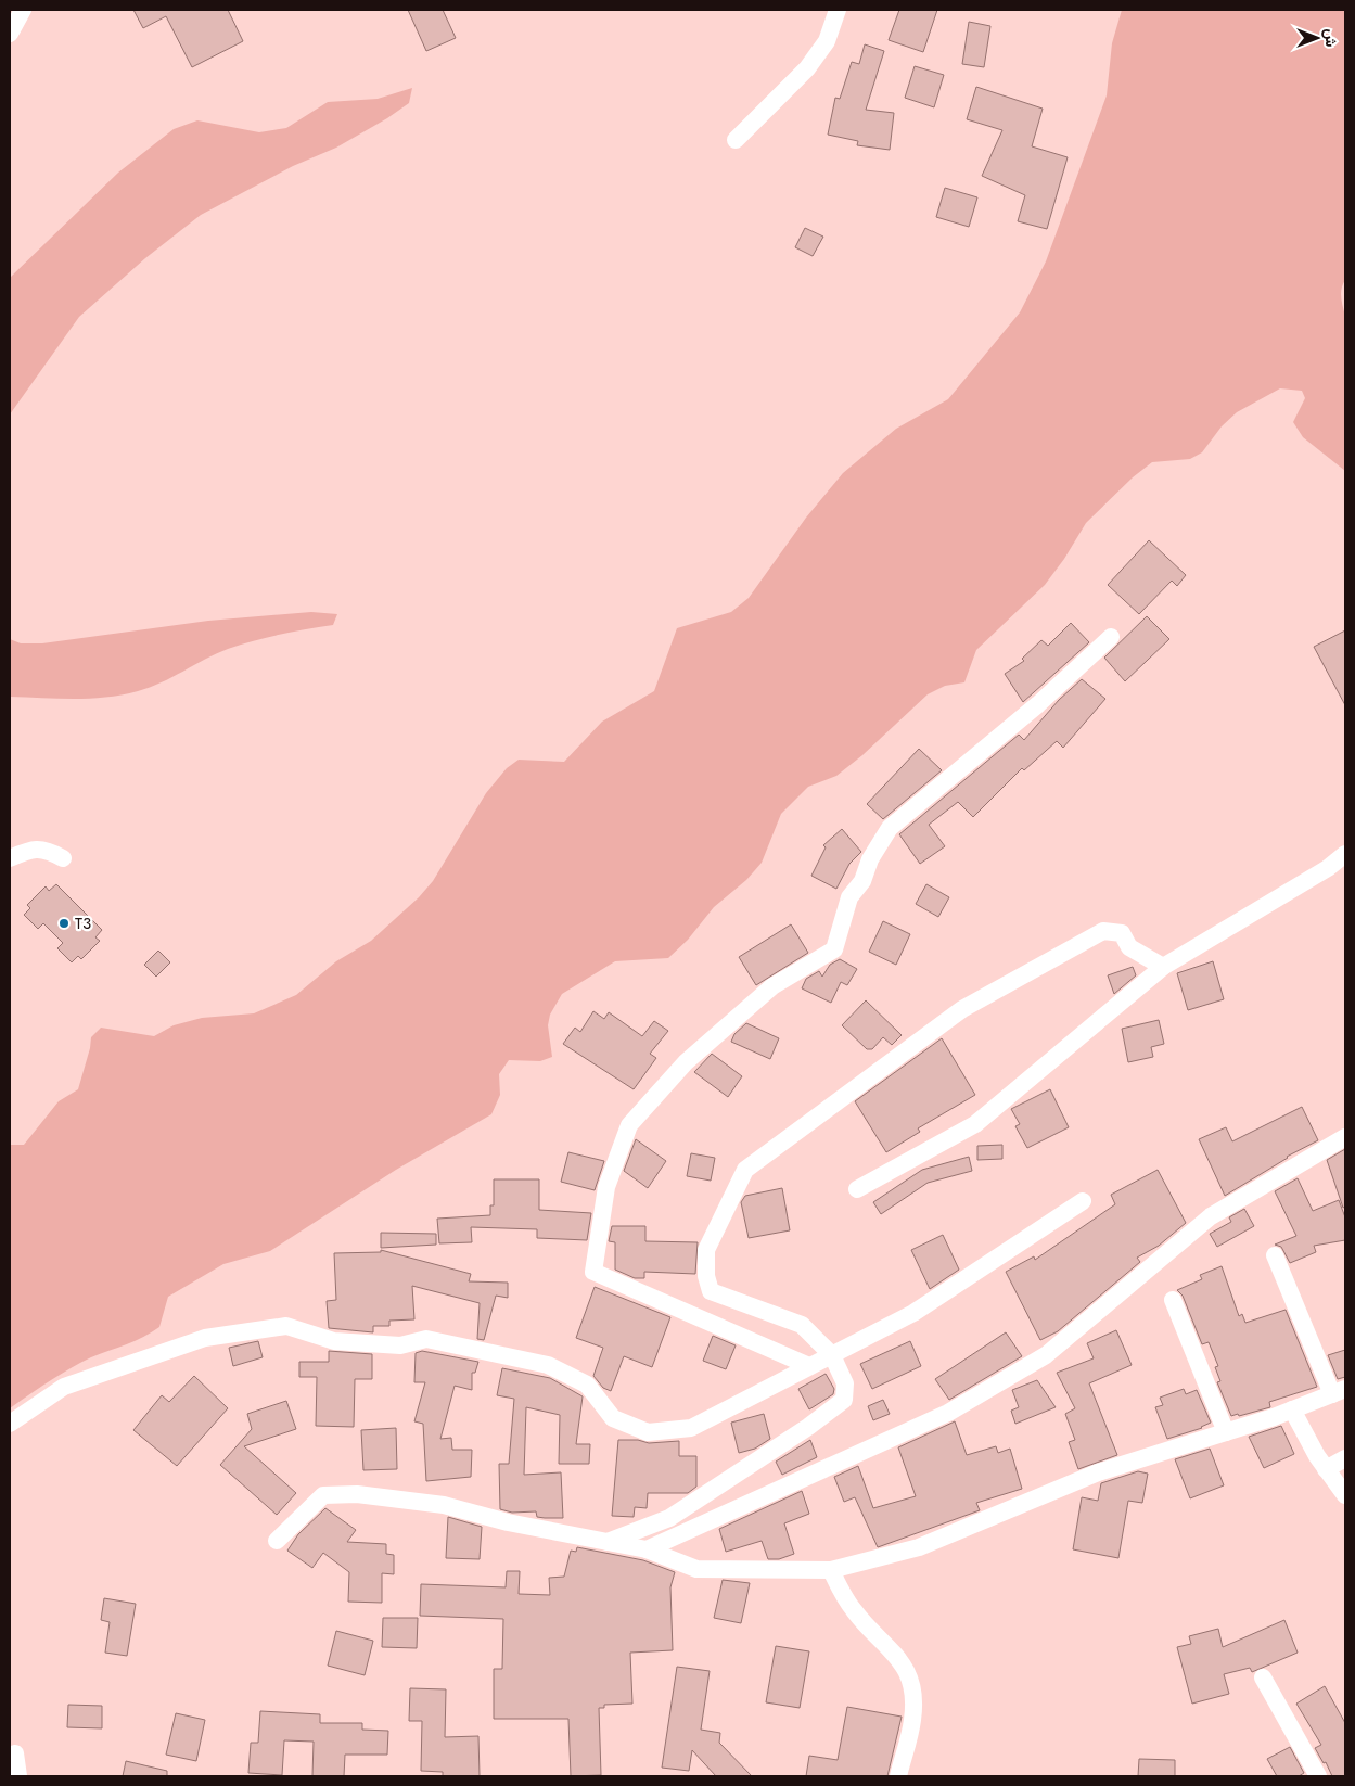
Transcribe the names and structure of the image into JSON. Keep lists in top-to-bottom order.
{
  "places": ["T3"],
  "north": "right"
}
